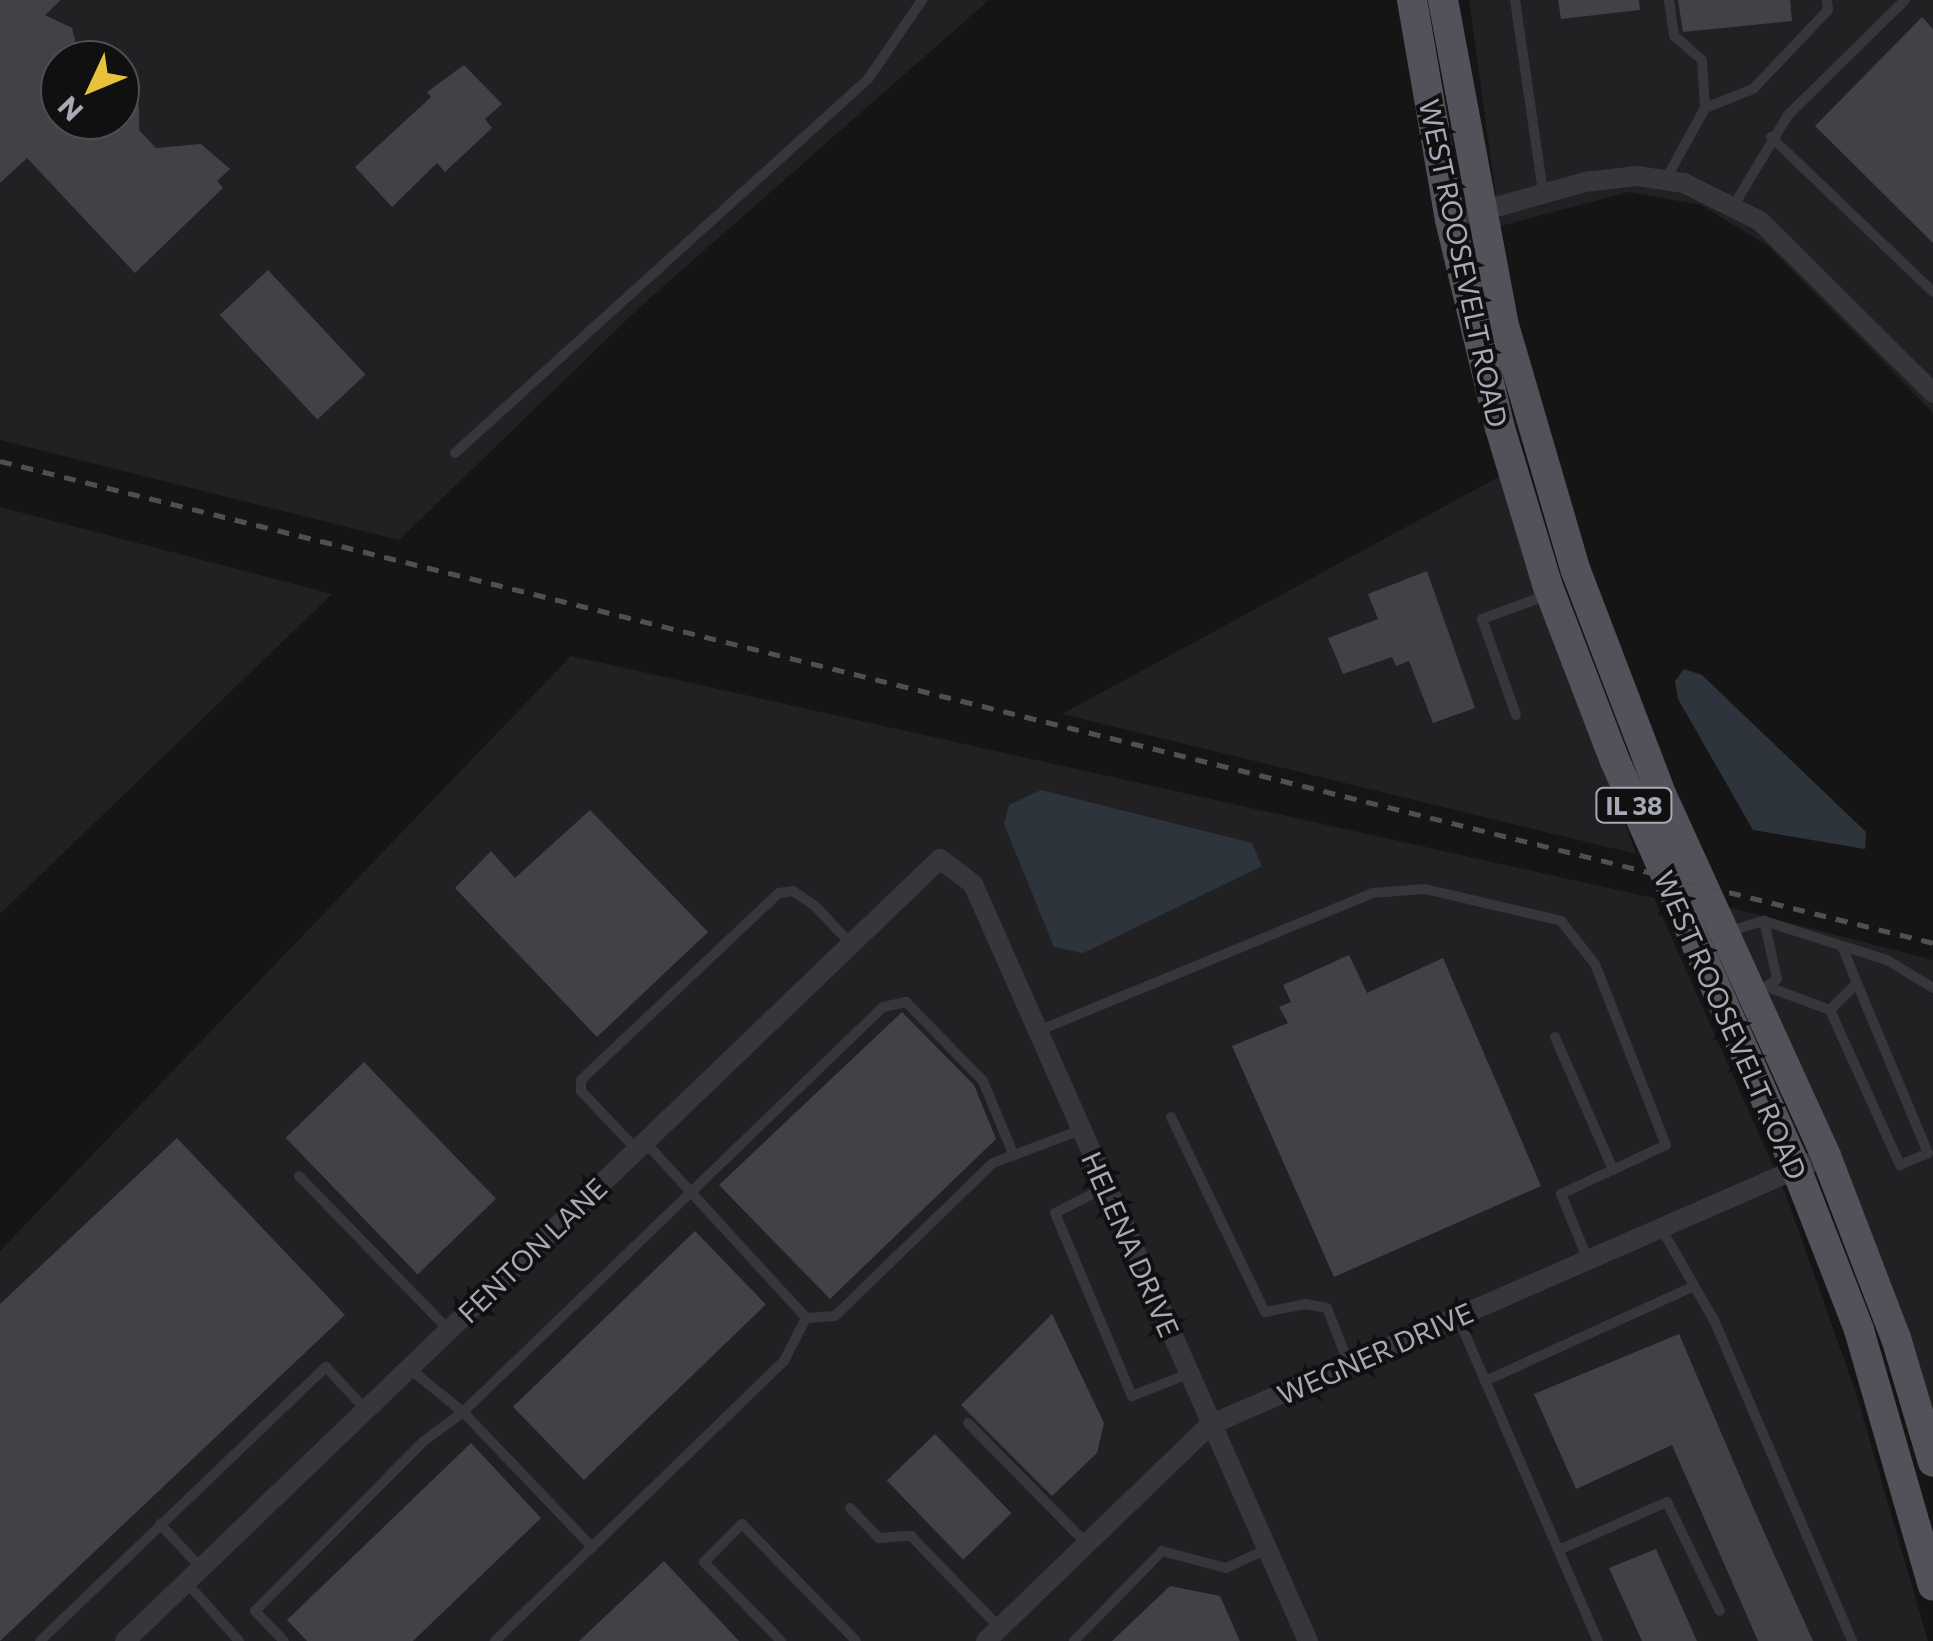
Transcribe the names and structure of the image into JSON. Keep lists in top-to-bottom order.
{
  "streets": {
    "main road": ["WEST ROOSEVELT ROAD", "IL 38"],
    "street": ["HELENA DRIVE", "FENTON LANE", "WEGNER DRIVE"]
  },
  "crossings": [
    ["WEST ROOSEVELT ROAD", "WEGNER DRIVE"],
    ["HELENA DRIVE", "FENTON LANE"],
    ["HELENA DRIVE", "WEGNER DRIVE"]
  ],
  "north": "bottom left"
}
